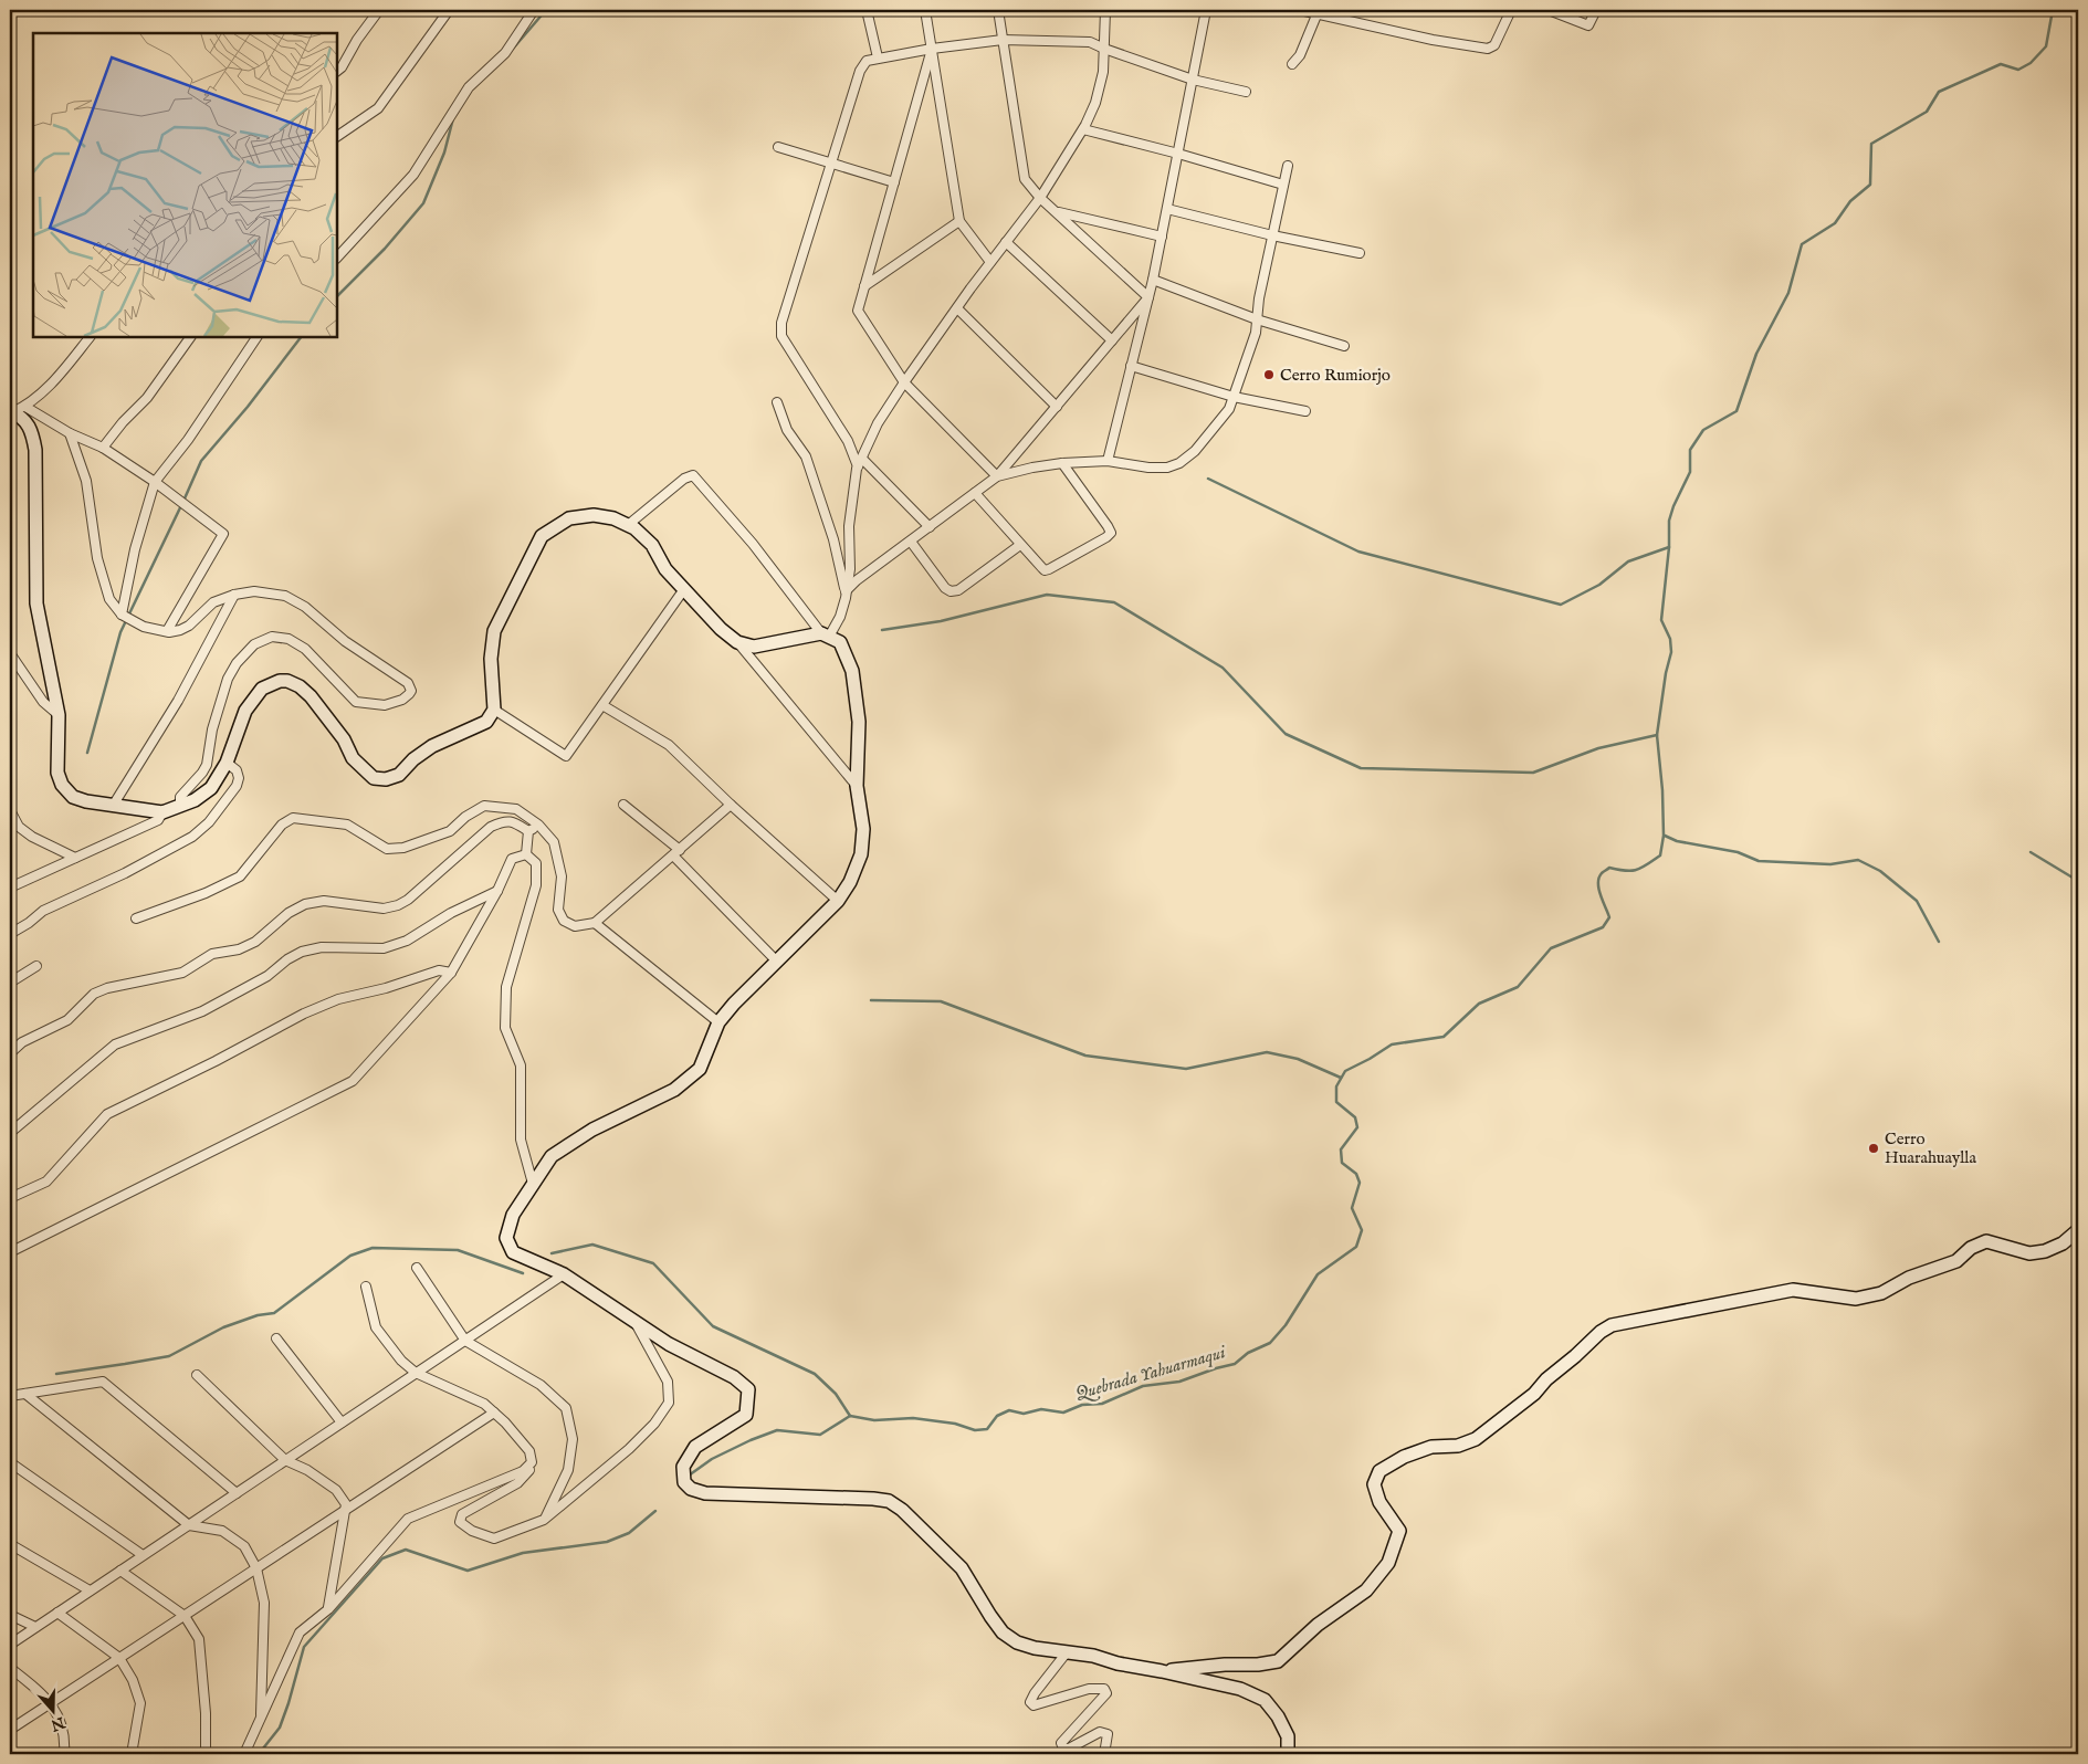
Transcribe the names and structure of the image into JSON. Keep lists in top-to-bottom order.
{
  "water": ["Quebrada Yahuarmaqui"],
  "places": ["Cerro Rumiorjo", "Cerro Huarahuaylla"],
  "north": "bottom"
}
